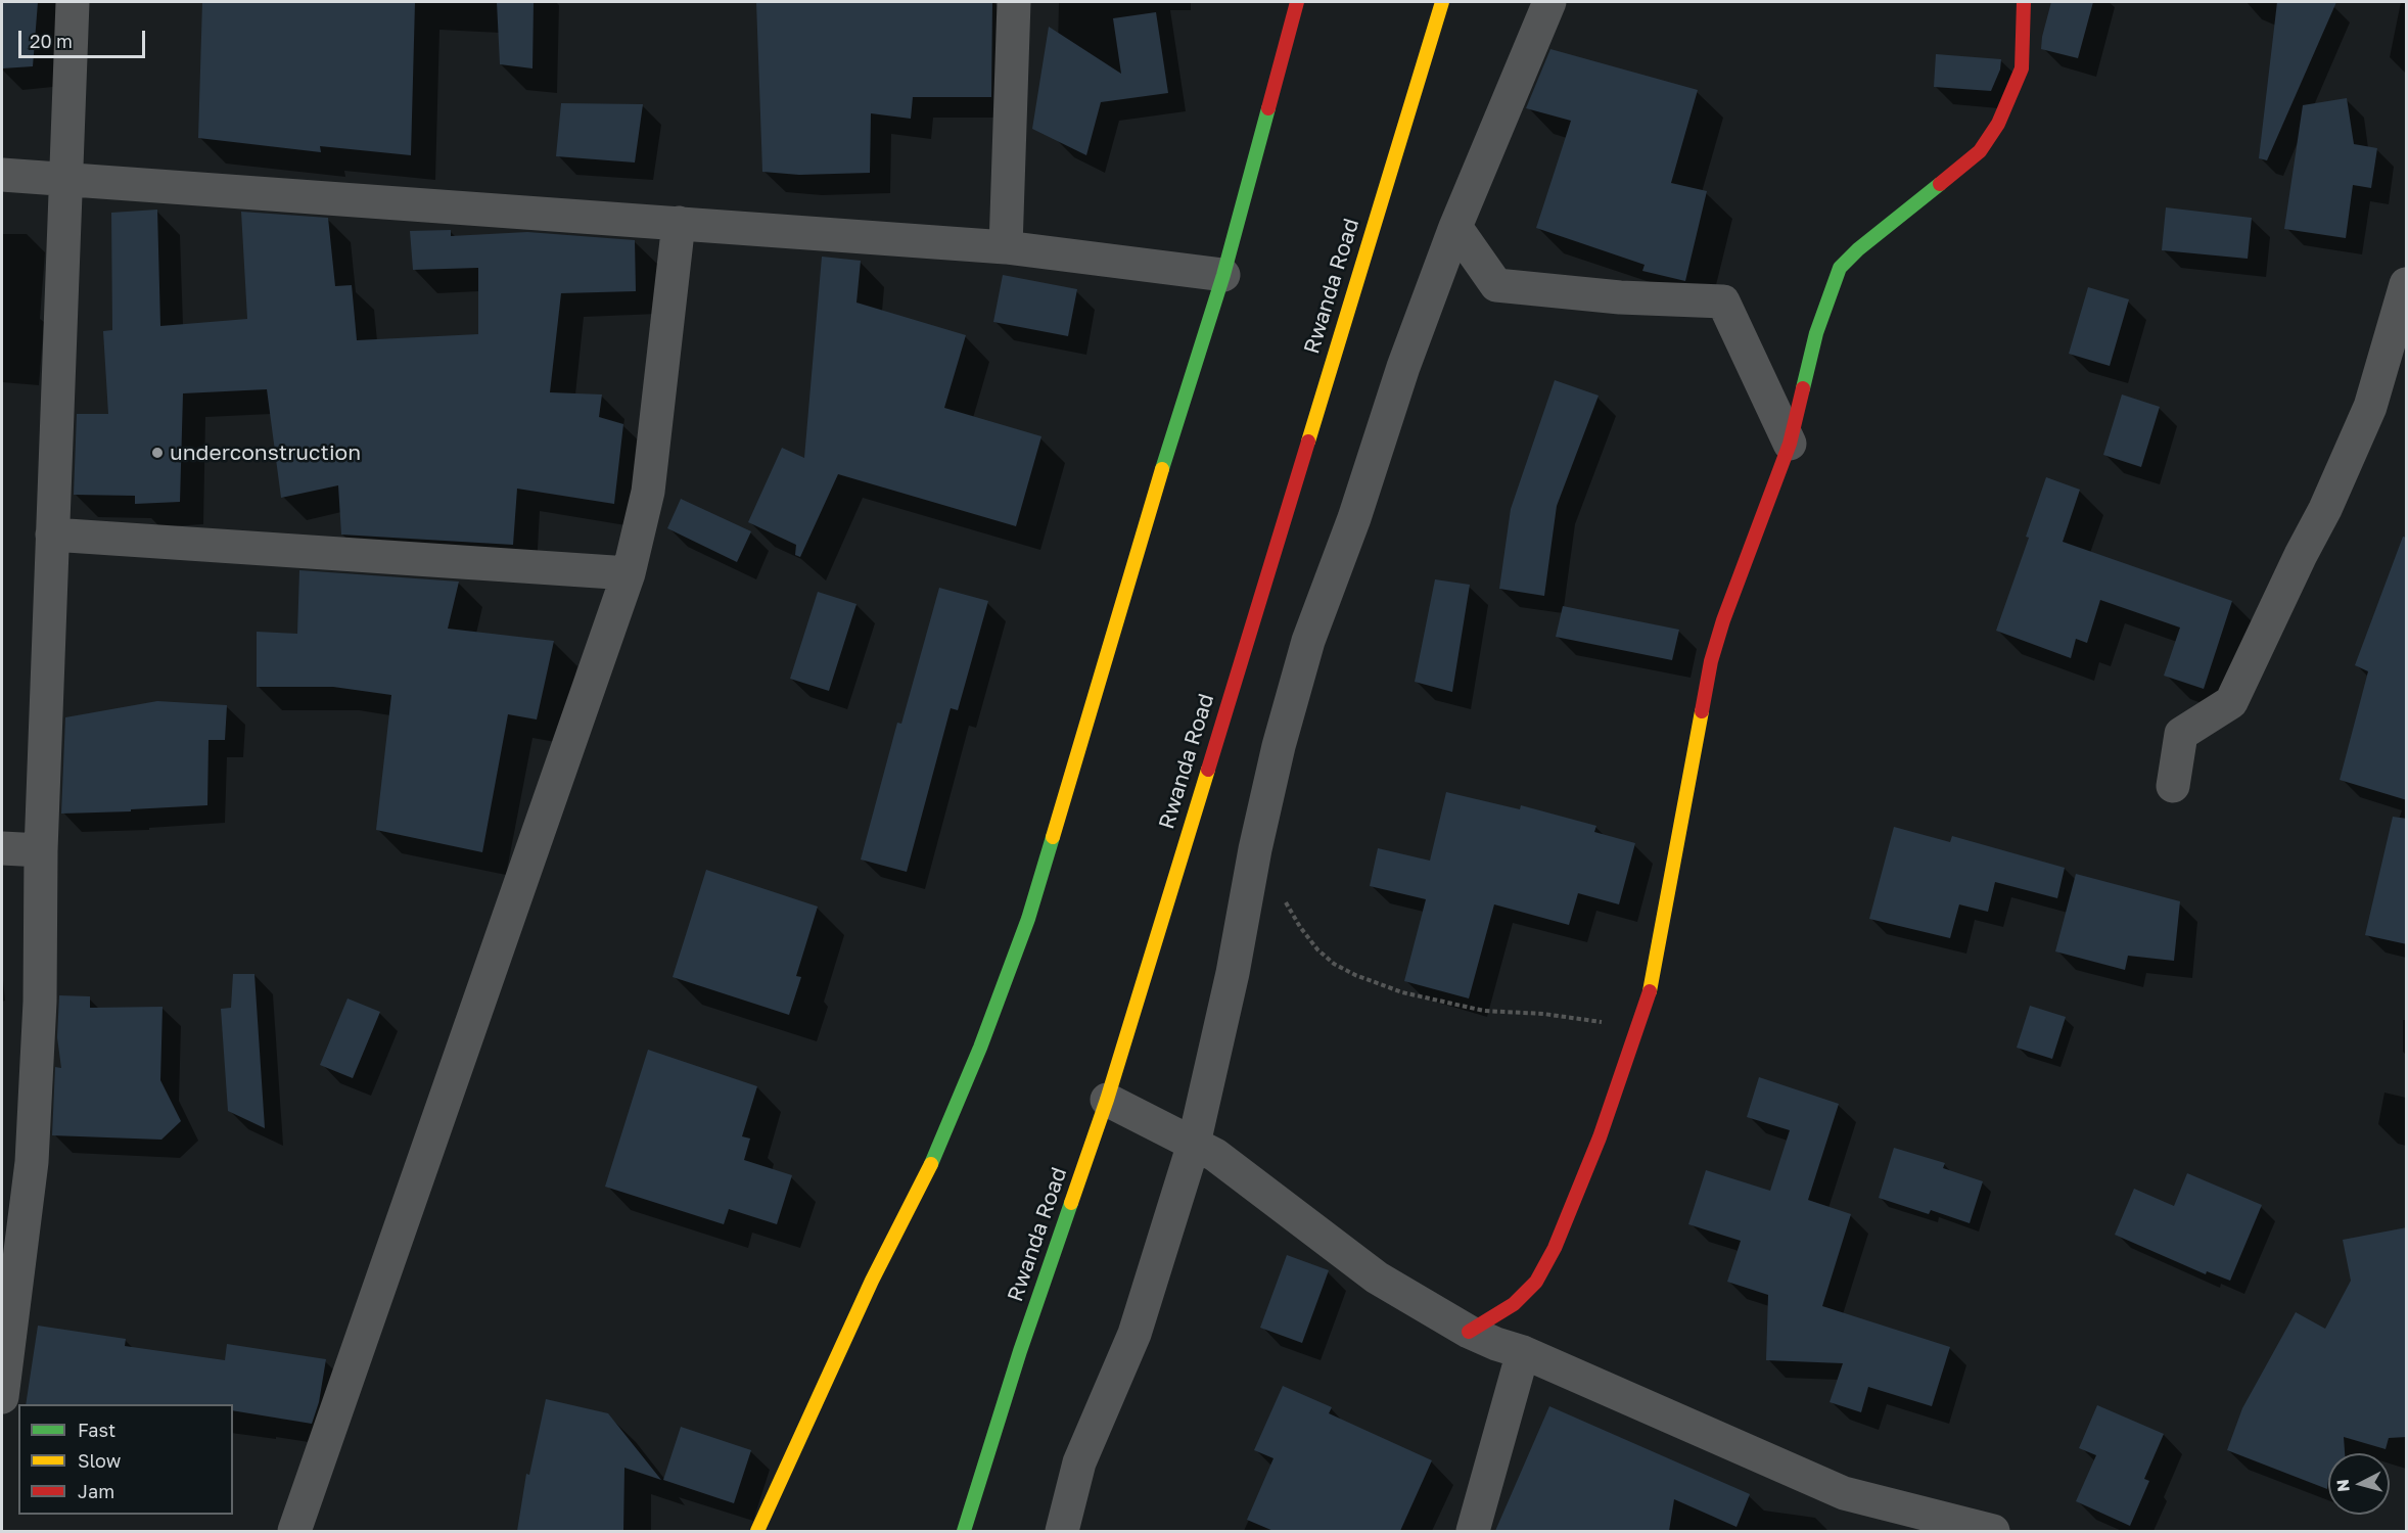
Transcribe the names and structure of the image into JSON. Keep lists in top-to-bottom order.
{
  "streets": {
    "main road": ["Rwanda Road"]
  },
  "places": ["underconstruction"],
  "legend": ["Fast", "Slow", "Jam"],
  "scale_bar": "20 m",
  "north": "left"
}
